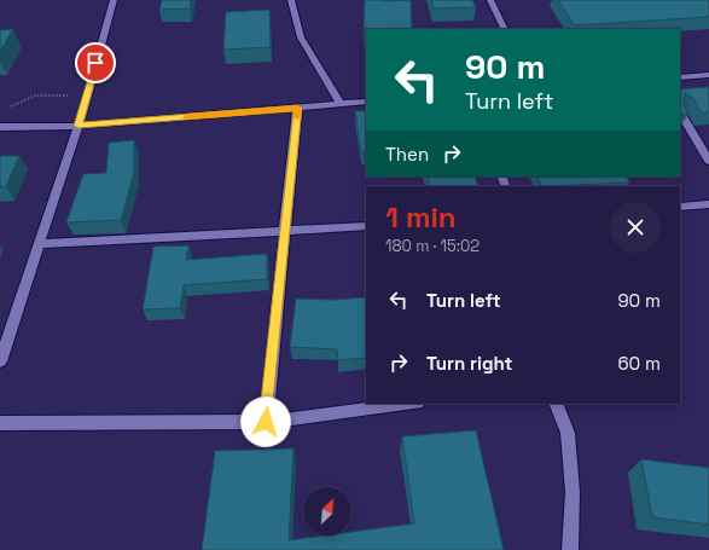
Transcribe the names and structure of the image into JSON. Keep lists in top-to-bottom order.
{
  "north": "top right",
  "page": {
    "turn": ["90 m", "Turn left"],
    "then": "Then",
    "heading": ["1 min", "180 m · 15:02"],
    "list": [
      {
        "name": "Turn left",
        "value": "90 m"
      },
      {
        "name": "Turn right",
        "value": "60 m"
      }
    ]
  }
}
